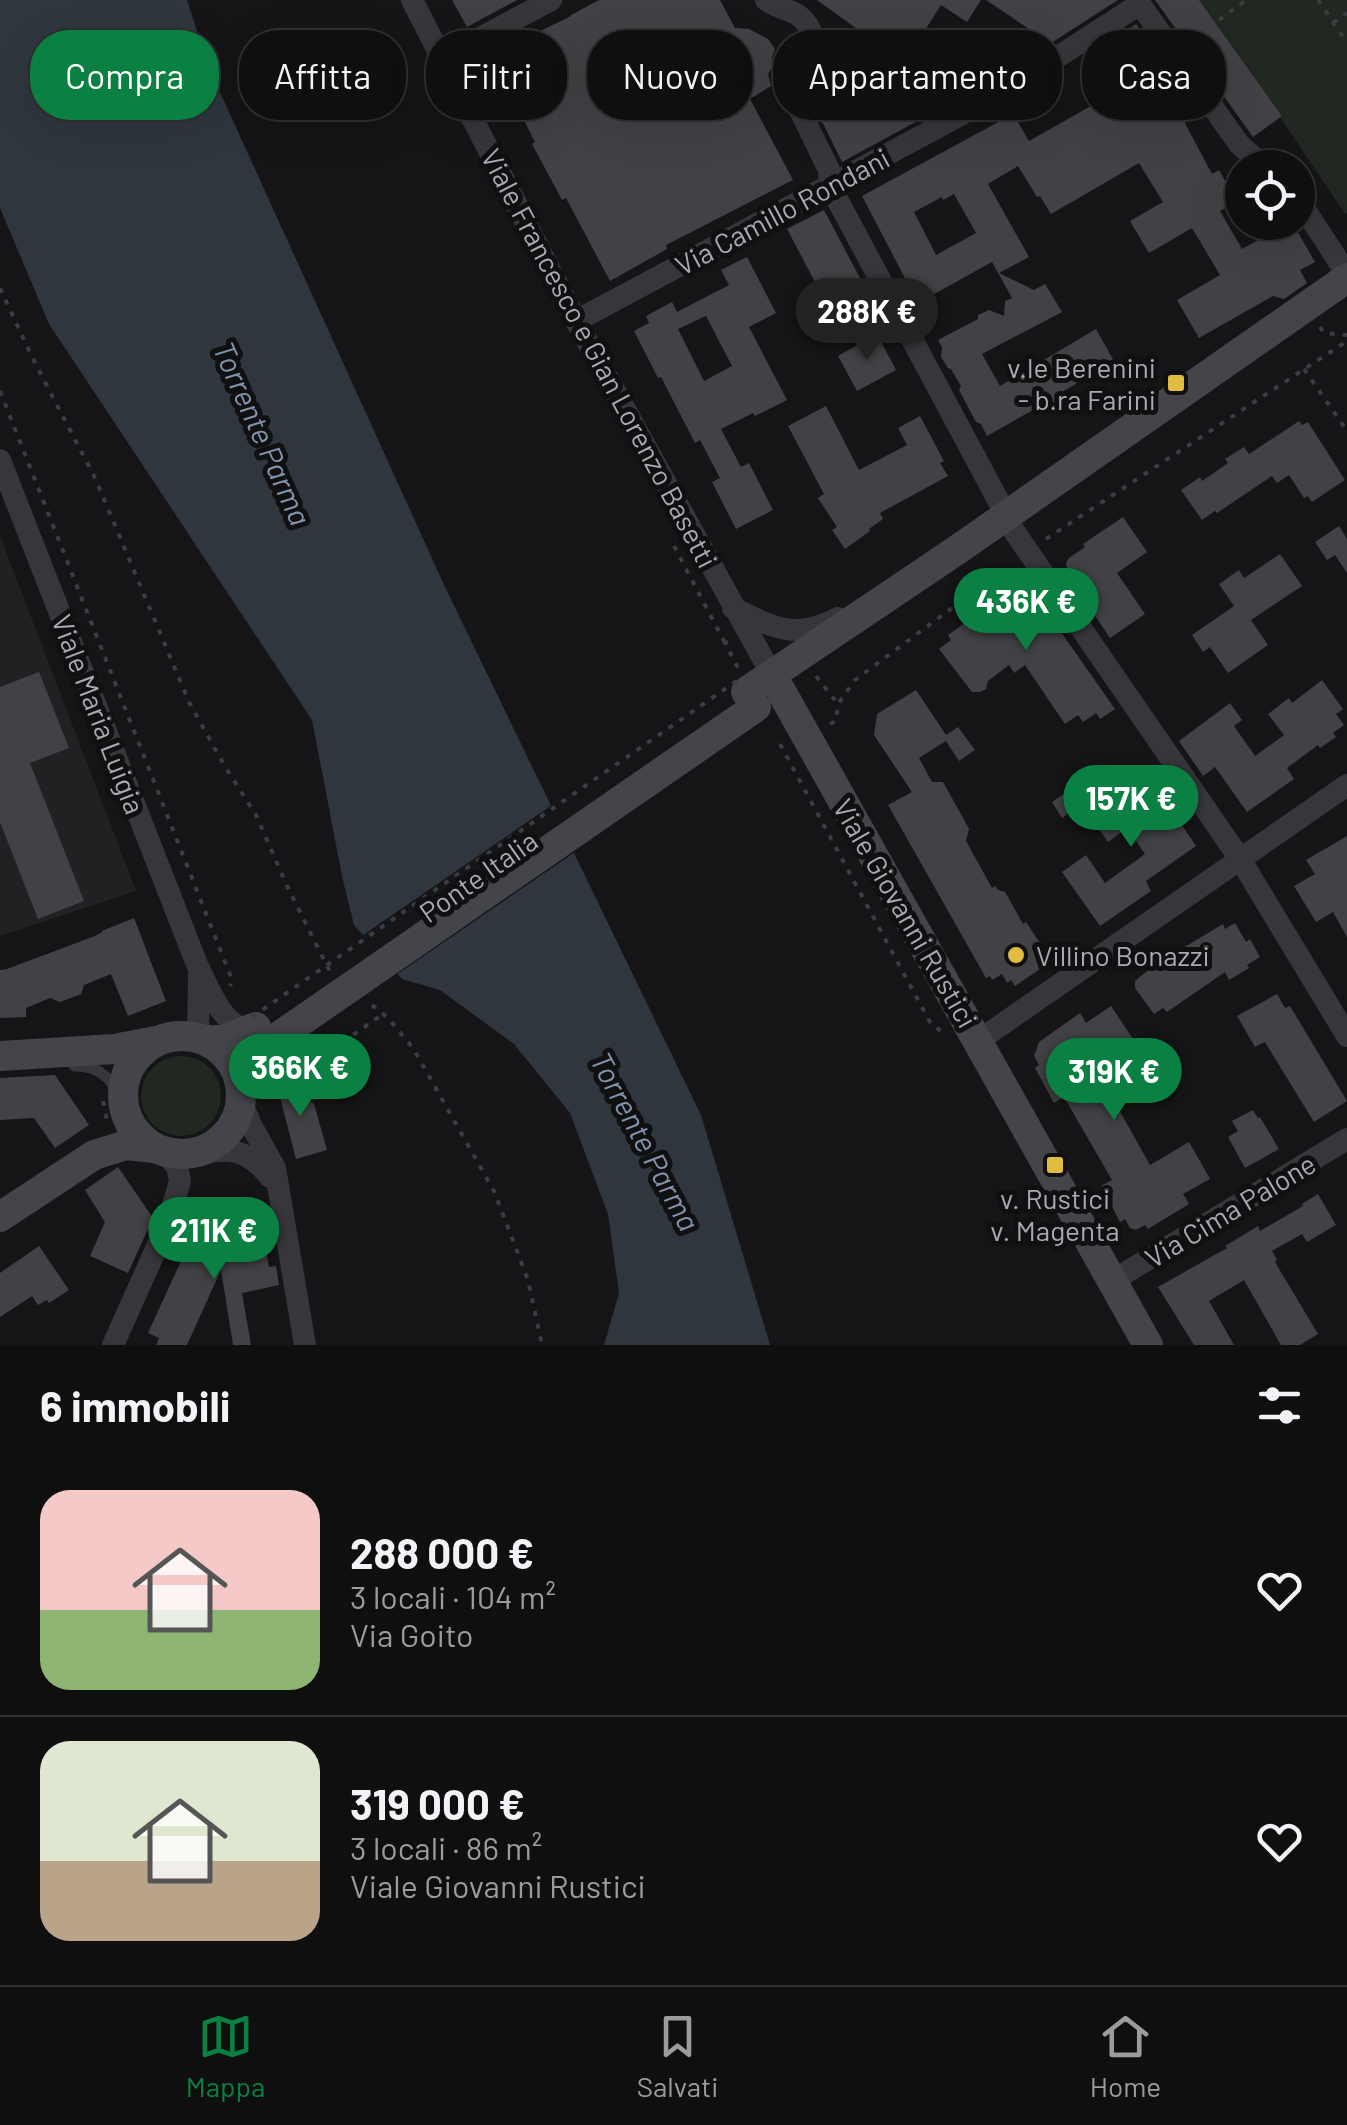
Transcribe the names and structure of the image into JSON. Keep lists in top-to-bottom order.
{
  "streets": {
    "main road": ["Ponte Italia", "Viale Giovanni Rustici"],
    "street": [
      "Via Camillo Rondani",
      "Viale Francesco e Gian Lorenzo Basetti",
      "Viale Maria Luigia",
      "Via Cima Palone"
    ]
  },
  "crossings": [
    ["Via Camillo Rondani", "Viale Francesco e Gian Lorenzo Basetti"],
    ["Viale Francesco e Gian Lorenzo Basetti", "Ponte Italia"],
    ["Viale Francesco e Gian Lorenzo Basetti", "Viale Giovanni Rustici"],
    ["Viale Maria Luigia", "Ponte Italia"],
    ["Ponte Italia", "Viale Giovanni Rustici"],
    ["Viale Giovanni Rustici", "Via Cima Palone"]
  ],
  "water": ["Torrente Parma"],
  "places": {
    "transit": ["v.le Berenini - b.ra Farini", "v. Rustici v. Magenta"],
    "other": ["Villino Bonazzi"]
  },
  "page": {
    "chip": [
      "Compra",
      "Affitta",
      "Filtri",
      "Nuovo",
      "Appartamento",
      "Casa"
    ],
    "price": [
      "288K €",
      "436K €",
      "157K €",
      "366K €",
      "319K €",
      "211K €"
    ],
    "heading": "6 immobili",
    "list": [
      {
        "name": "288 000 €",
        "note": "3 locali · 104 m² · Via Goito"
      },
      {
        "name": "319 000 €",
        "note": "3 locali · 86 m² · Viale Giovanni Rustici"
      }
    ],
    "tabs": ["Mappa", "Salvati", "Home"]
  }
}
